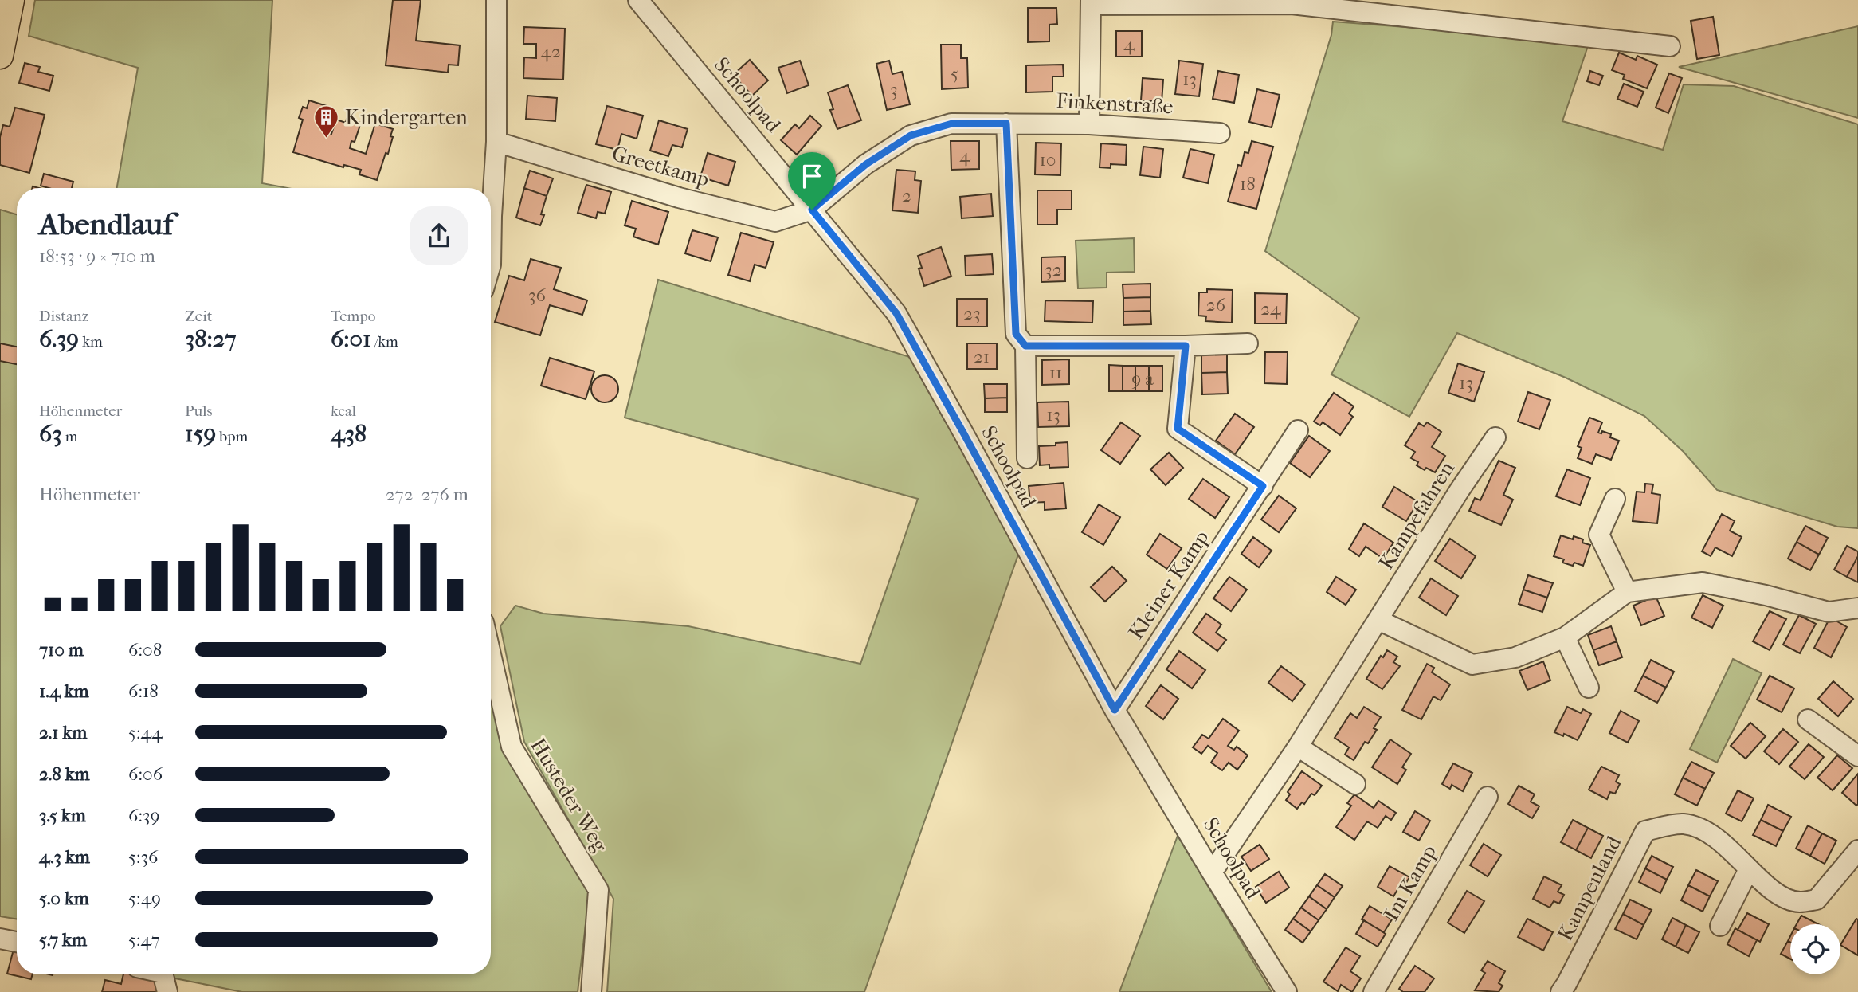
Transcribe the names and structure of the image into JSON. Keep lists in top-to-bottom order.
{
  "streets": {
    "street": [
      "Schoolpad",
      "Finkenstraße",
      "Greetkamp",
      "Kampefahren",
      "Kleiner Kamp",
      "Husteder Weg",
      "Im Kamp",
      "Kampenland"
    ]
  },
  "crossings": [
    ["Schoolpad", "Finkenstraße"],
    ["Schoolpad", "Greetkamp"],
    ["Schoolpad", "Kampefahren"],
    ["Schoolpad", "Kleiner Kamp"],
    ["Finkenstraße", "Greetkamp"]
  ],
  "places": {
    "building": ["Kindergarten"]
  },
  "house_numbers": [
    "4",
    "42",
    "5",
    "13",
    "3",
    "4",
    "10",
    "18",
    "2",
    "32",
    "36",
    "26",
    "24",
    "23",
    "21",
    "11",
    "9 a",
    "13",
    "13"
  ],
  "page": {
    "heading": ["Abendlauf", "18:53 · 9 × 710 m"],
    "stats": [
      ["Distanz", "6.39 km"],
      ["Zeit", "38:27"],
      ["Tempo", "6:01 /km"],
      ["Höhenmeter", "63 m"],
      ["Puls", "159 bpm"],
      ["kcal", "438"]
    ],
    "chart": ["Höhenmeter", "272–276 m"],
    "list": [
      {
        "name": "710 m",
        "note": "6:08"
      },
      {
        "name": "1.4 km",
        "note": "6:18"
      },
      {
        "name": "2.1 km",
        "note": "5:44"
      },
      {
        "name": "2.8 km",
        "note": "6:06"
      },
      {
        "name": "3.5 km",
        "note": "6:39"
      },
      {
        "name": "4.3 km",
        "note": "5:36"
      },
      {
        "name": "5.0 km",
        "note": "5:49"
      },
      {
        "name": "5.7 km",
        "note": "5:47"
      }
    ]
  }
}
